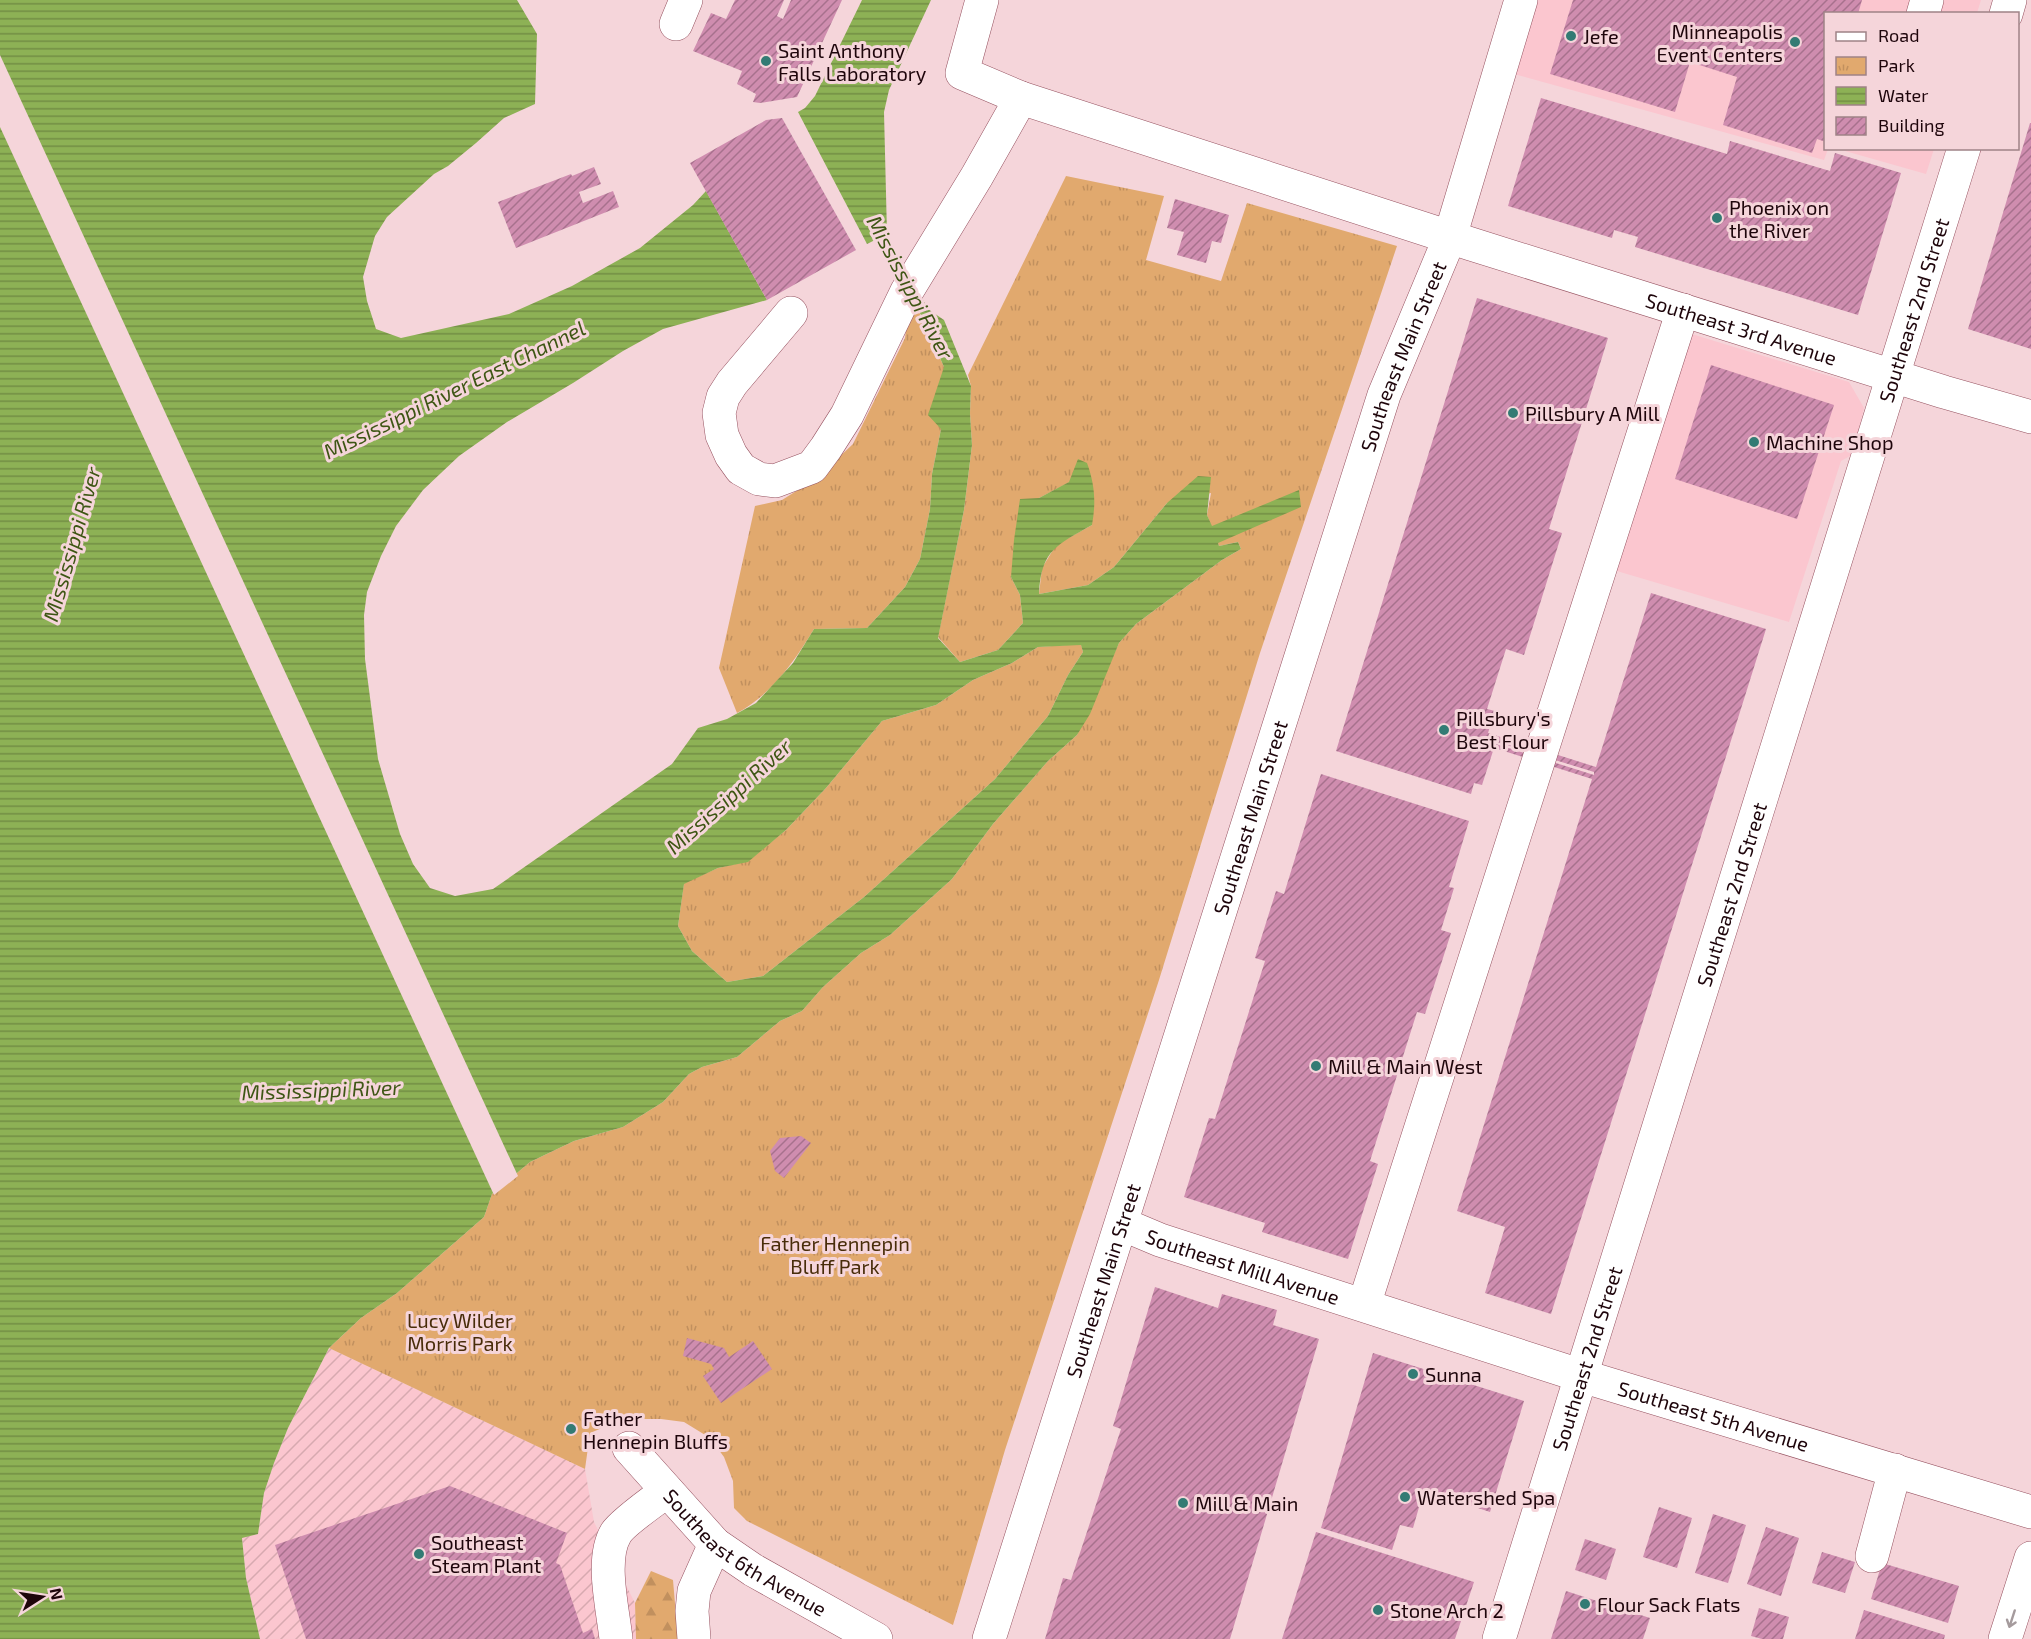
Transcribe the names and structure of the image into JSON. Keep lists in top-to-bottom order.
{
  "streets": {
    "street": [
      "Southeast 2nd Street",
      "Southeast 3rd Avenue",
      "Southeast Main Street",
      "Southeast Mill Avenue",
      "Southeast 5th Avenue",
      "Southeast 6th Avenue"
    ]
  },
  "crossings": [
    ["Southeast 2nd Street", "Southeast 3rd Avenue"],
    ["Southeast 2nd Street", "Southeast 5th Avenue"],
    ["Southeast 3rd Avenue", "Southeast Main Street"],
    ["Southeast Main Street", "Southeast Mill Avenue"],
    ["Southeast Mill Avenue", "Southeast 5th Avenue"]
  ],
  "water": ["Mississippi River", "Mississippi River East Channel"],
  "parks": ["Father Hennepin Bluff Park", "Lucy Wilder Morris Park"],
  "places": [
    "Jefe",
    "Minneapolis Event Centers",
    "Saint Anthony Falls Laboratory",
    "Phoenix on the River",
    "Pillsbury A Mill",
    "Machine Shop",
    "Pillsbury's Best Flour",
    "Mill & Main West",
    "Sunna",
    "Father Hennepin Bluffs",
    "Watershed Spa",
    "Mill & Main",
    "Southeast Steam Plant",
    "Flour Sack Flats",
    "Stone Arch 2"
  ],
  "legend": [
    "Road",
    "Park",
    "Water",
    "Building"
  ],
  "north": "right"
}
